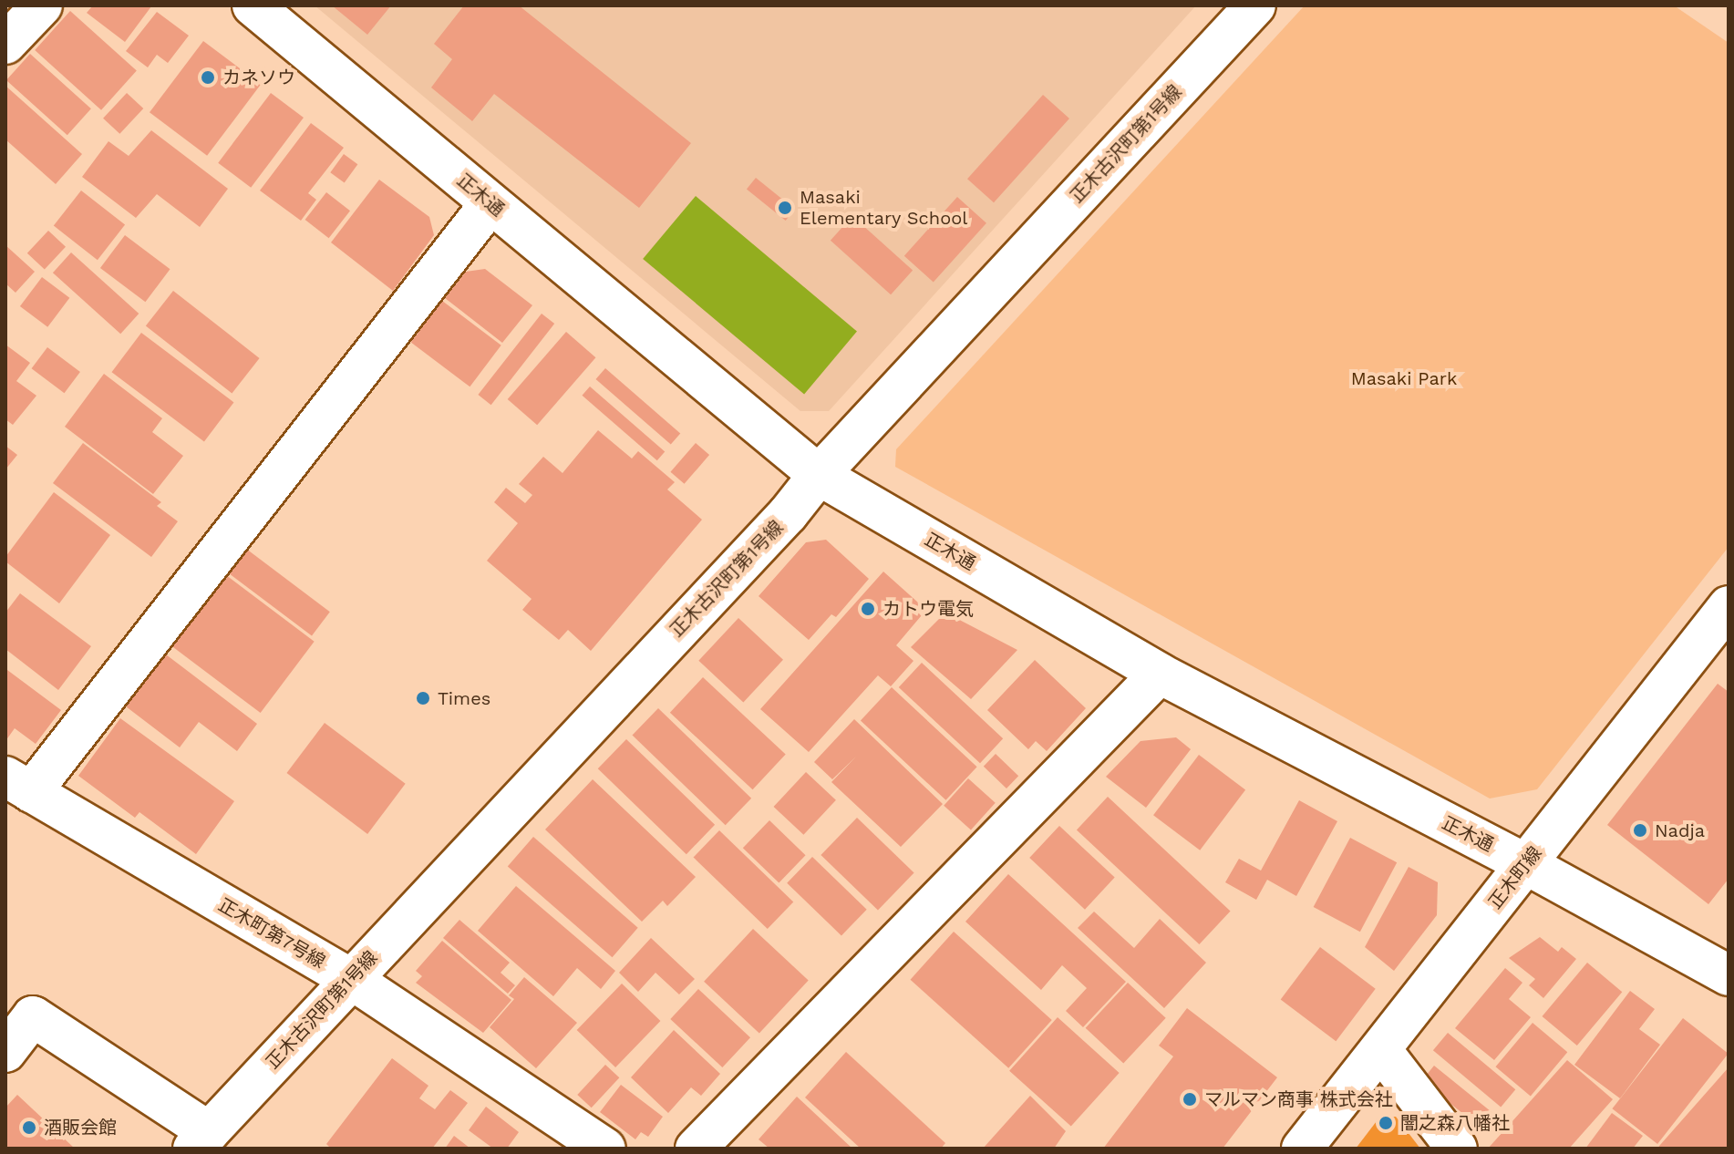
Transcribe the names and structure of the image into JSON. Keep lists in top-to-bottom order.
{
  "streets": {
    "street": [
      "正木古沢町第1号線",
      "正木通",
      "正木町線",
      "正木町第7号線"
    ]
  },
  "crossings": [
    ["正木古沢町第1号線", "正木通"],
    ["正木古沢町第1号線", "正木町第7号線"],
    ["正木通", "正木町線"]
  ],
  "parks": ["Masaki Park"],
  "places": [
    "カネソウ",
    "Masaki Elementary School",
    "カトウ電気",
    "Times",
    "Nadja",
    "マルマン商事 株式会社",
    "闇之森八幡社",
    "酒販会館"
  ]
}
